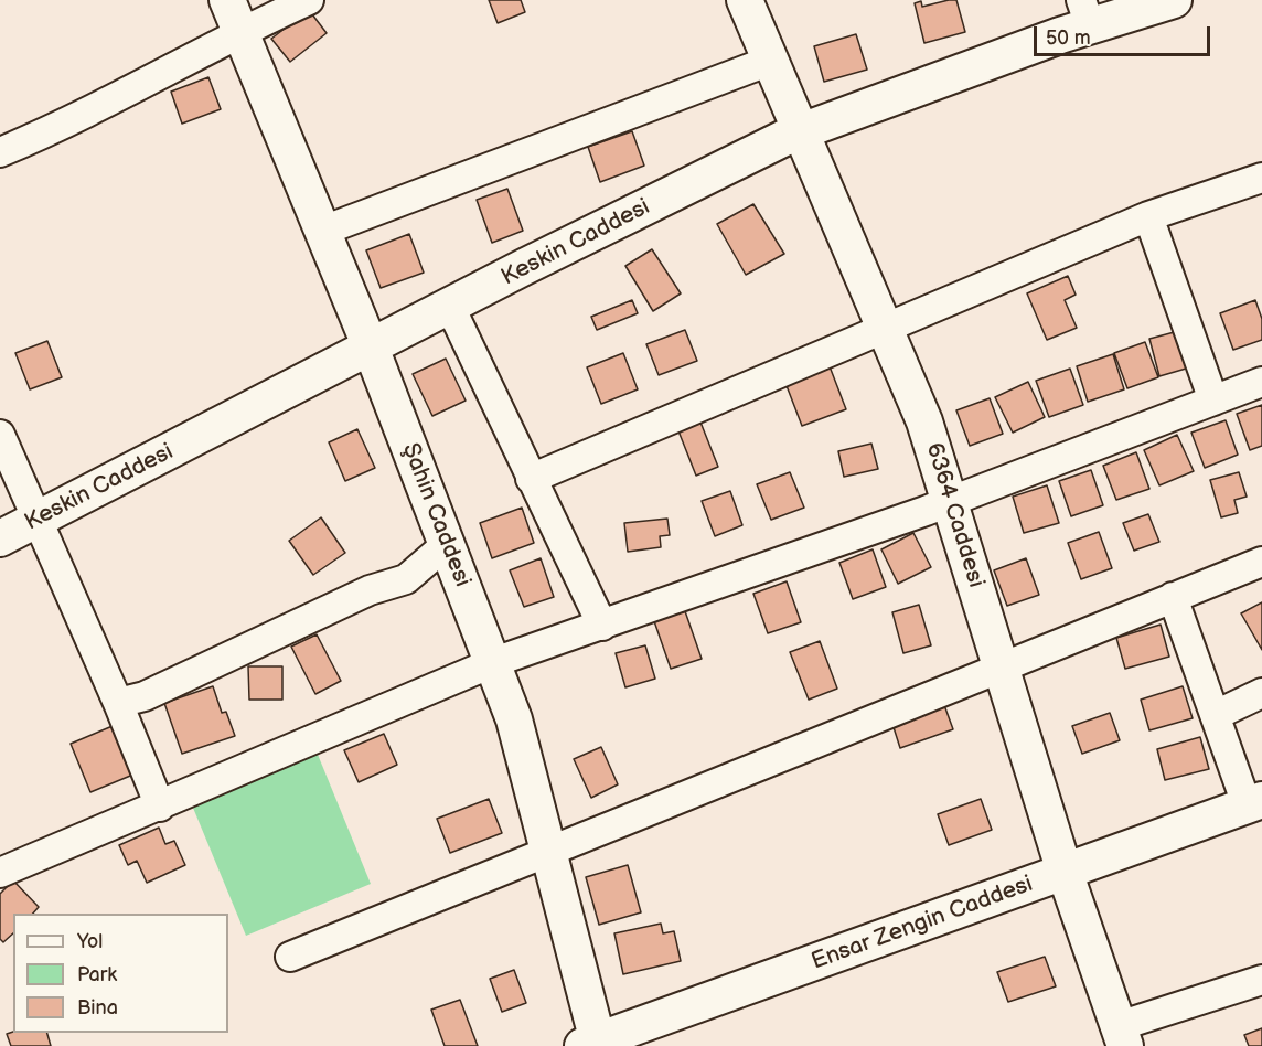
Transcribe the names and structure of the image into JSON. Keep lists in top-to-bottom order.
{
  "streets": {
    "street": [
      "Keskin Caddesi",
      "Şahin Caddesi",
      "6364 Caddesi",
      "Ensar Zengin Caddesi"
    ]
  },
  "crossings": [
    ["Keskin Caddesi", "Şahin Caddesi"],
    ["Keskin Caddesi", "6364 Caddesi"],
    ["Şahin Caddesi", "Ensar Zengin Caddesi"],
    ["6364 Caddesi", "Ensar Zengin Caddesi"]
  ],
  "legend": ["Yol", "Park", "Bina"],
  "scale_bar": "50 m"
}
